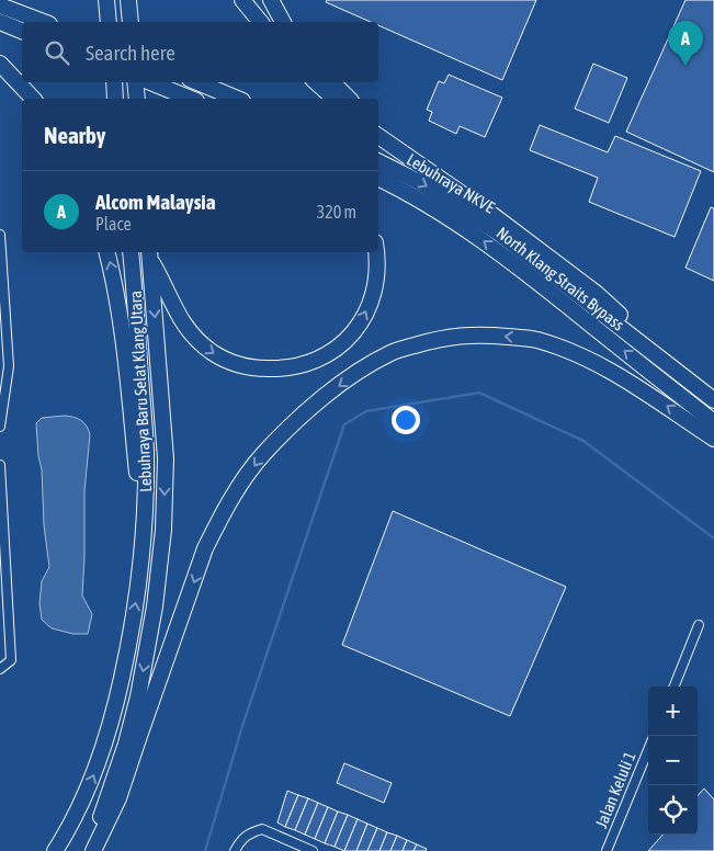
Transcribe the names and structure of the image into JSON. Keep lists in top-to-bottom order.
{
  "streets": {
    "highway": ["Lebuhraya NKVE", "North Klang Straits Bypass", "Lebuhraya Baru Selat Klang Utara"],
    "street": ["Jalan Keluli 1"]
  },
  "page": {
    "pins": "A",
    "search": "Search here",
    "heading": "Nearby",
    "list": [
      {
        "mark": "A",
        "name": "Alcom Malaysia",
        "note": "Place",
        "value": "320 m"
      }
    ],
    "map_buttons": ["+", "−"]
  }
}
